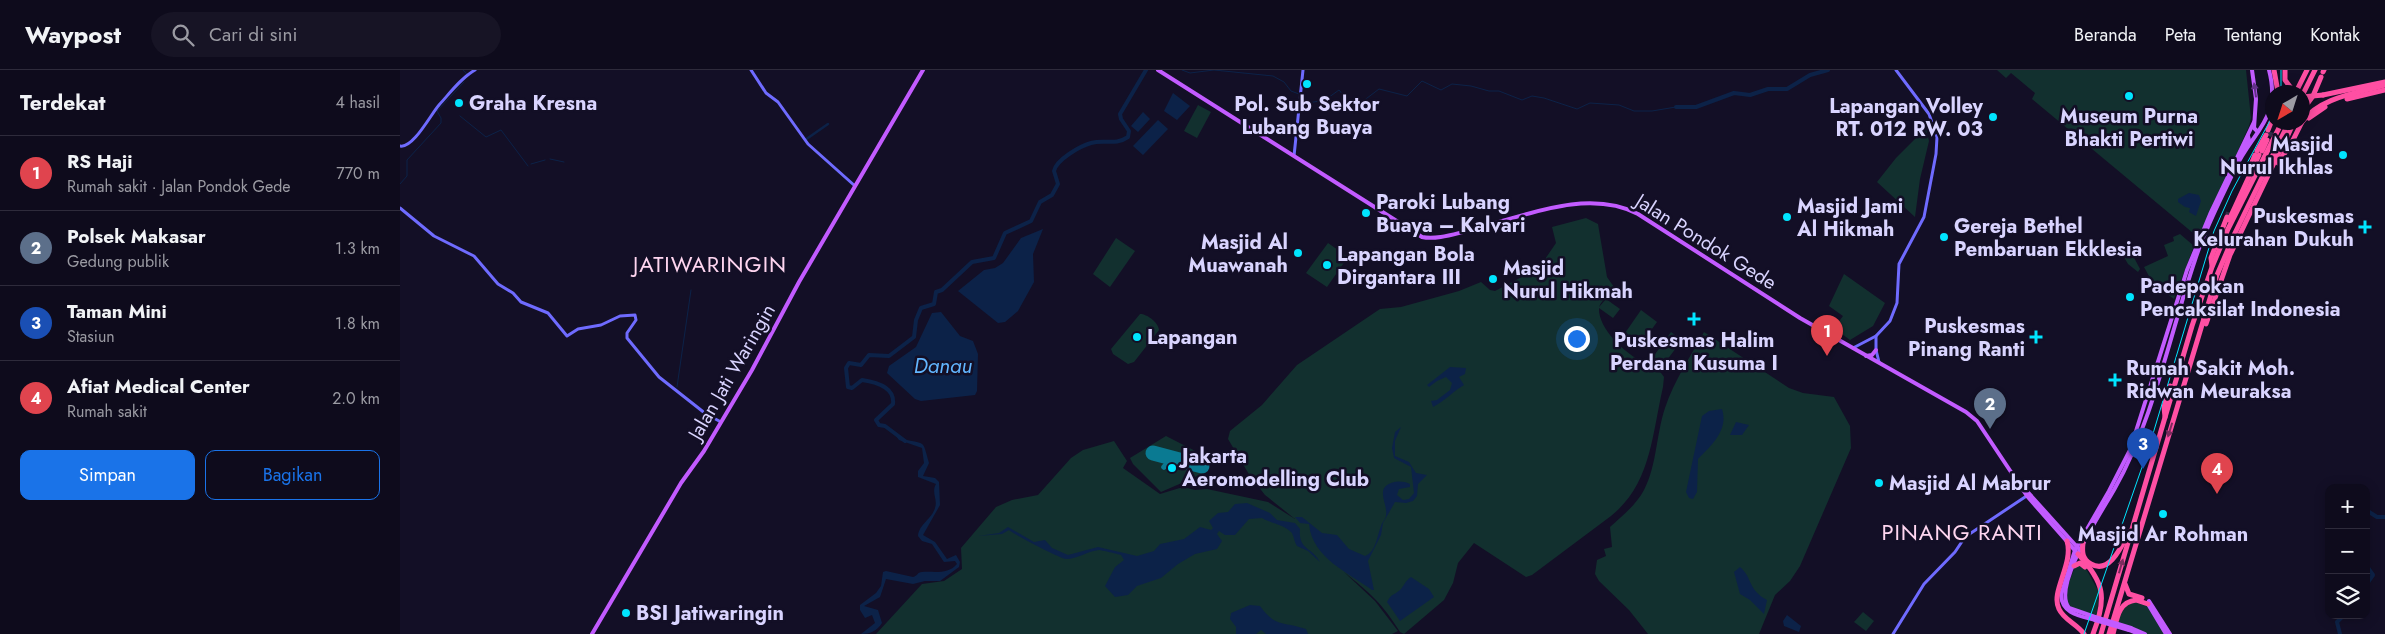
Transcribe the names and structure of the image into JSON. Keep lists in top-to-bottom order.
{
  "streets": {
    "main road": ["Jalan Pondok Gede", "Jalan Jati Waringin"]
  },
  "districts": ["JATIWARINGIN", "PINANG RANTI"],
  "water": ["Danau"],
  "places": {
    "other": [
      "Pol. Sub Sektor Lubang Buaya",
      "Museum Purna Bhakti Pertiwi",
      "Graha Kresna",
      "Lapangan Volley RT. 012 RW. 03",
      "Masjid Nurul Ikhlas",
      "Paroki Lubang Buaya – Kalvari",
      "Masjid Jami Al Hikmah",
      "Gereja Bethel Pembaruan Ekklesia",
      "Masjid Al Muawanah",
      "Lapangan Bola Dirgantara III",
      "Masjid Nurul Hikmah",
      "Padepokan Pencaksilat Indonesia",
      "Lapangan",
      "Jakarta Aeromodelling Club",
      "Masjid Al Mabrur",
      "Masjid Ar Rohman",
      "BSI Jatiwaringin"
    ],
    "health": [
      "Puskesmas Kelurahan Dukuh",
      "Puskesmas Halim Perdana Kusuma I",
      "Puskesmas Pinang Ranti",
      "Rumah Sakit Moh. Ridwan Meuraksa"
    ]
  },
  "north": "bottom left",
  "page": {
    "header": "Waypost",
    "search": "Cari di sini",
    "nav": [
      "Beranda",
      "Peta",
      "Tentang",
      "Kontak"
    ],
    "heading": ["Terdekat", "4 hasil"],
    "list": [
      {
        "mark": "1",
        "name": "RS Haji",
        "note": "Rumah sakit · Jalan Pondok Gede",
        "value": "770 m"
      },
      {
        "mark": "2",
        "name": "Polsek Makasar",
        "note": "Gedung publik",
        "value": "1.3 km"
      },
      {
        "mark": "3",
        "name": "Taman Mini",
        "note": "Stasiun",
        "value": "1.8 km"
      },
      {
        "mark": "4",
        "name": "Afiat Medical Center",
        "note": "Rumah sakit",
        "value": "2.0 km"
      }
    ],
    "pins": [
      "1",
      "2",
      "3",
      "4"
    ],
    "buttons": ["Simpan", "Bagikan"],
    "map_buttons": ["+", "−"]
  }
}
